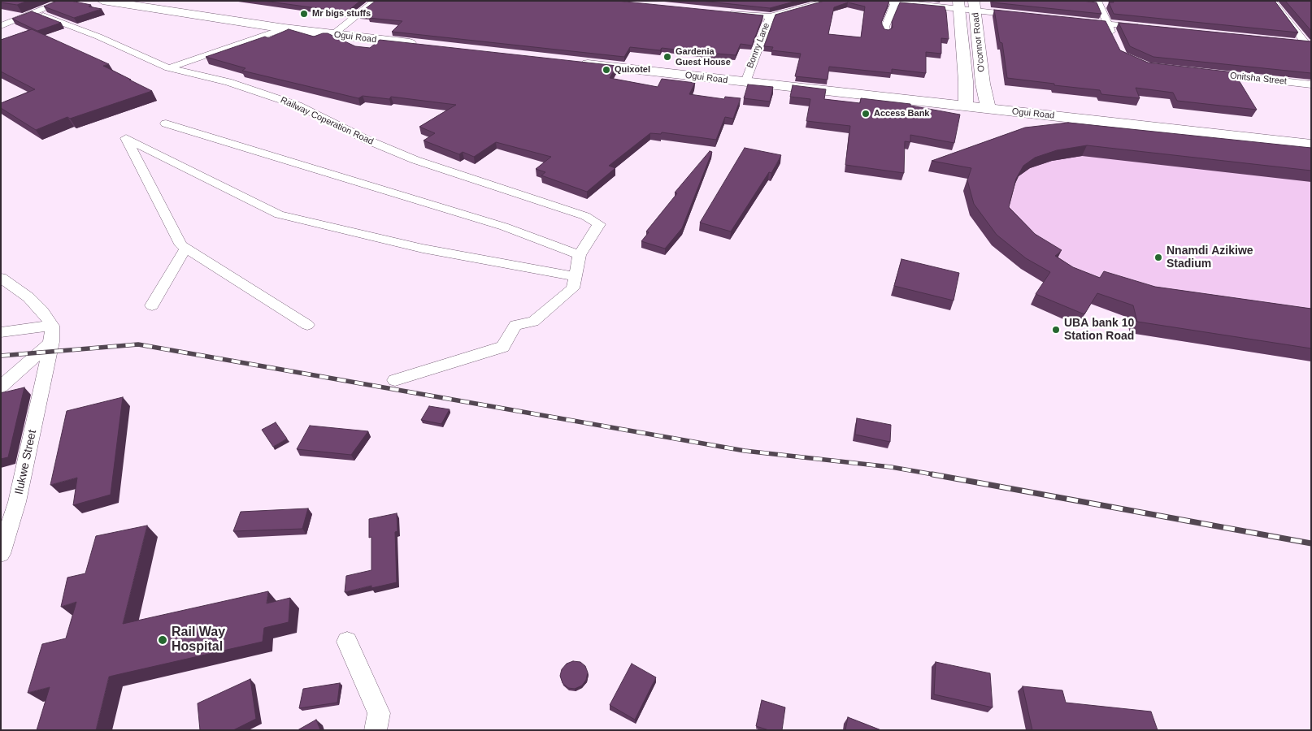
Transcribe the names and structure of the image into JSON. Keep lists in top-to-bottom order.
{
  "streets": {
    "main road": ["Ogui Road", "O'connor Road"],
    "street": [
      "Bonny Lane",
      "Onitsha Street",
      "Railway Coperation Road",
      "Ilukwe Street"
    ]
  },
  "crossings": [
    ["Ogui Road", "O'connor Road"],
    ["Ogui Road", "Bonny Lane"]
  ],
  "places": [
    "Mr bigs stuffs",
    "Gardenia Guest House",
    "Quixotel",
    "Access Bank",
    "Nnamdi Azikiwe Stadium",
    "UBA bank 10 Station Road",
    "Rail Way Hospital"
  ]
}
